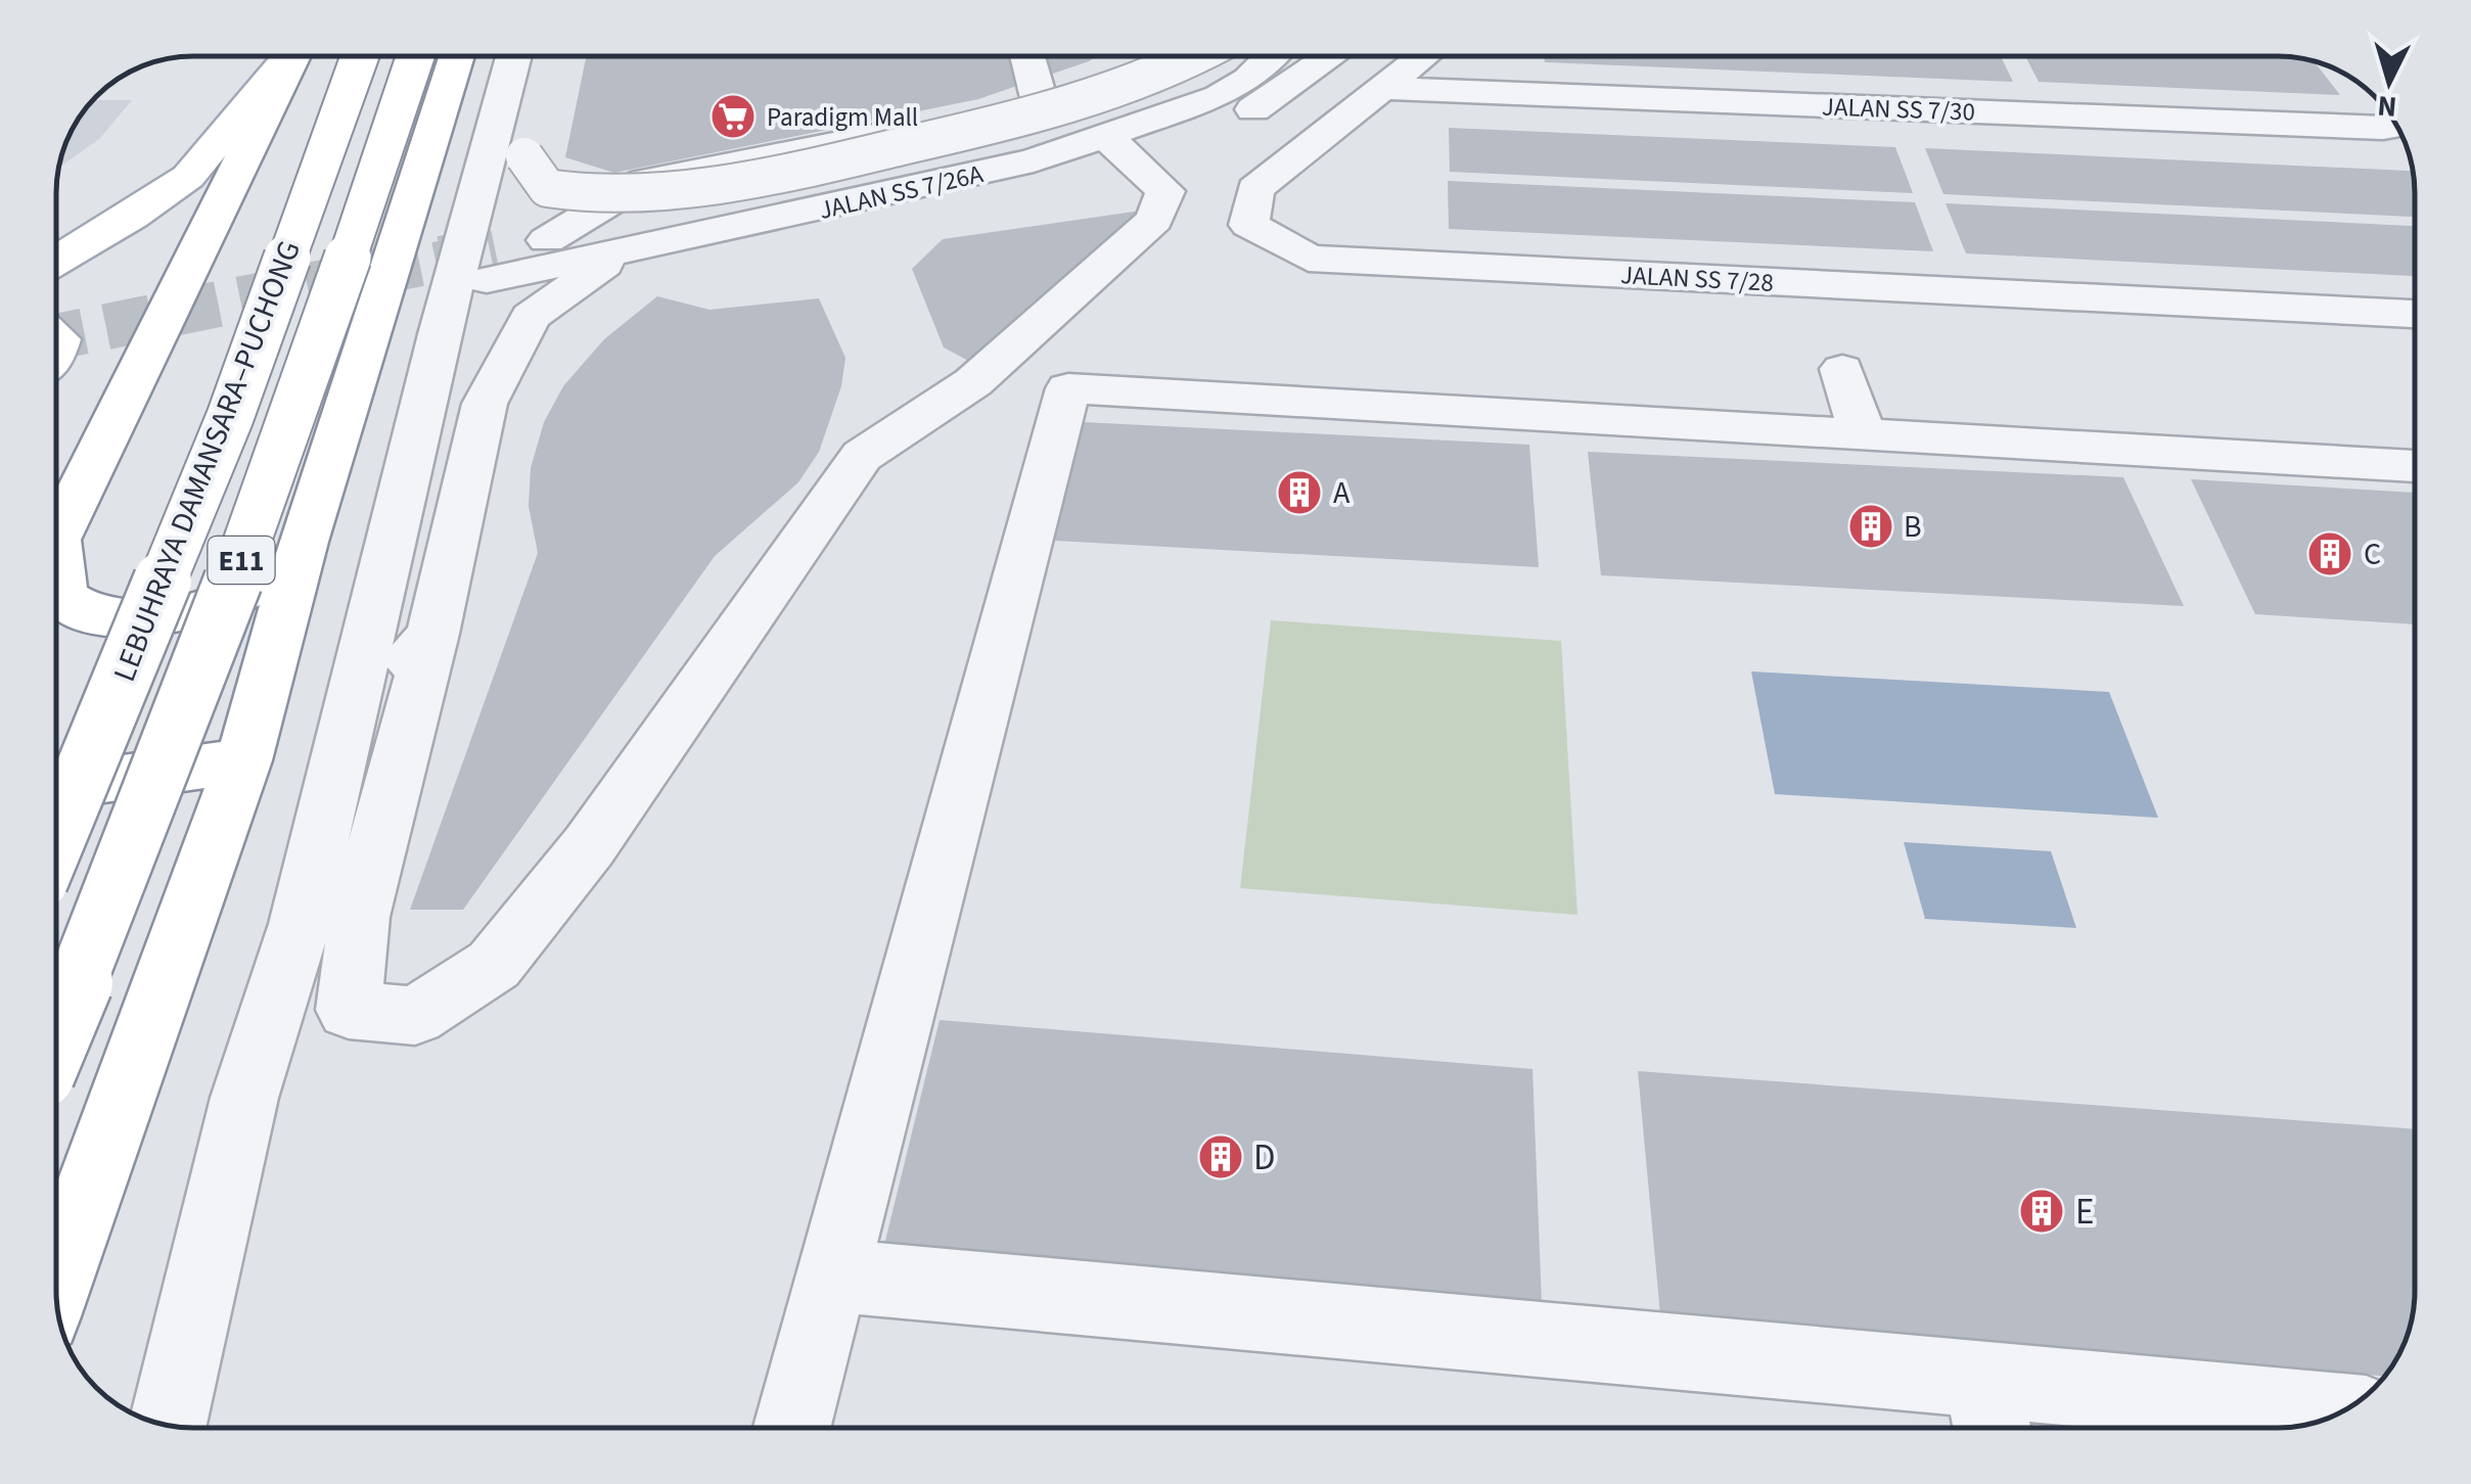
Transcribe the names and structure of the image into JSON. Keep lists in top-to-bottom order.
{
  "streets": {
    "main road": ["LEBUHRAYA DAMANSARA–PUCHONG", "E11"],
    "street": ["JALAN SS 7/30", "JALAN SS 7/26A", "JALAN SS 7/28"]
  },
  "crossings": [
    ["JALAN SS 7/30", "JALAN SS 7/28"]
  ],
  "places": {
    "supermarket": ["Paradigm Mall"],
    "building": [
      "A",
      "B",
      "C",
      "D",
      "E"
    ]
  },
  "north": "bottom"
}
